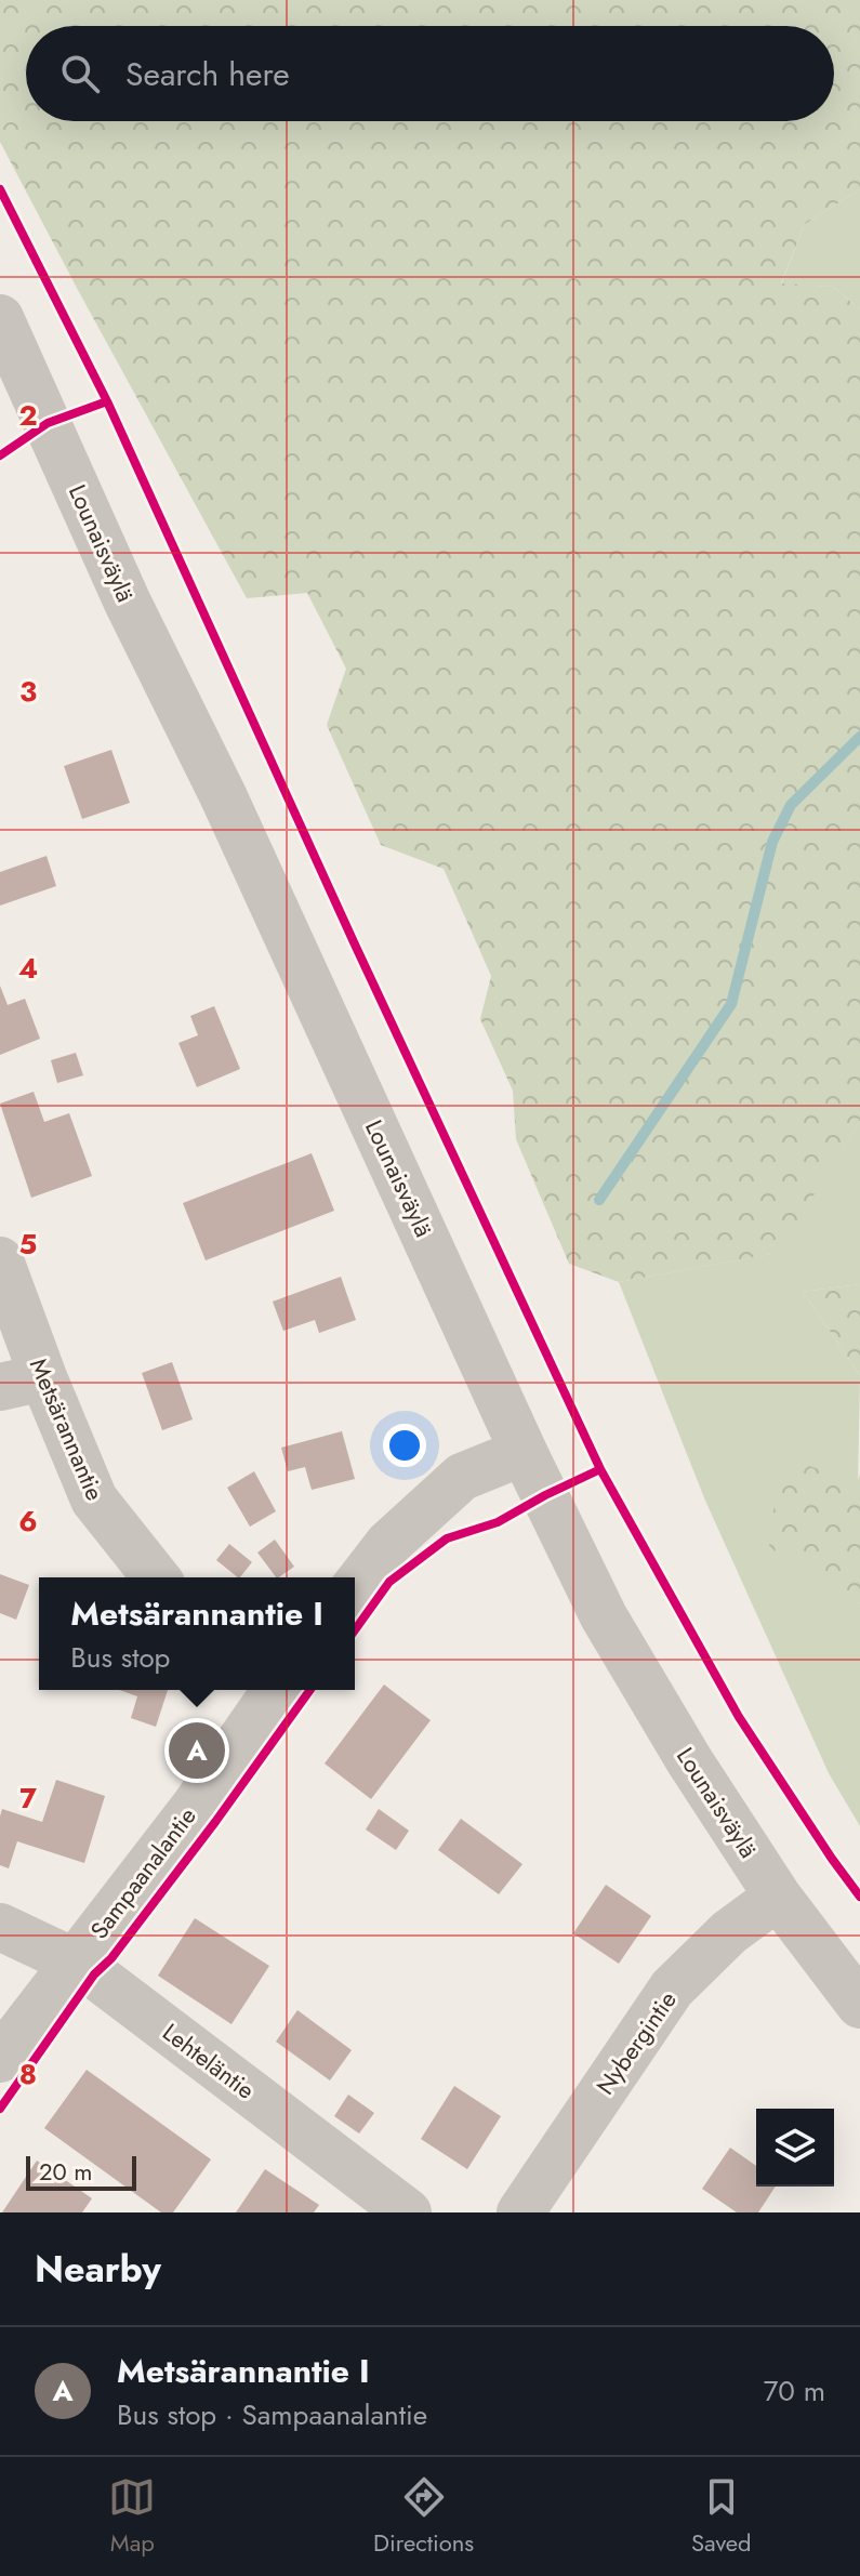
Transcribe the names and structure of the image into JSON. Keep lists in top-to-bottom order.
{
  "streets": {
    "street": [
      "Lounaisväylä",
      "Metsärannantie",
      "Sampaanalantie",
      "Nybergintie",
      "Lehteläntie"
    ]
  },
  "crossings": [
    ["Lounaisväylä", "Nybergintie"],
    ["Sampaanalantie", "Lehteläntie"]
  ],
  "scale_bar": "20 m",
  "page": {
    "search": "Search here",
    "popup": ["Metsärannantie I", "Bus stop"],
    "pins": "A",
    "scale": "20 m",
    "heading": "Nearby",
    "list": [
      {
        "mark": "A",
        "name": "Metsärannantie I",
        "note": "Bus stop · Sampaanalantie",
        "value": "70 m"
      }
    ],
    "nav": ["Map", "Directions", "Saved"]
  },
  "grid": {
    "rows": [
      "2",
      "3",
      "4",
      "5",
      "6",
      "7",
      "8"
    ]
  }
}
